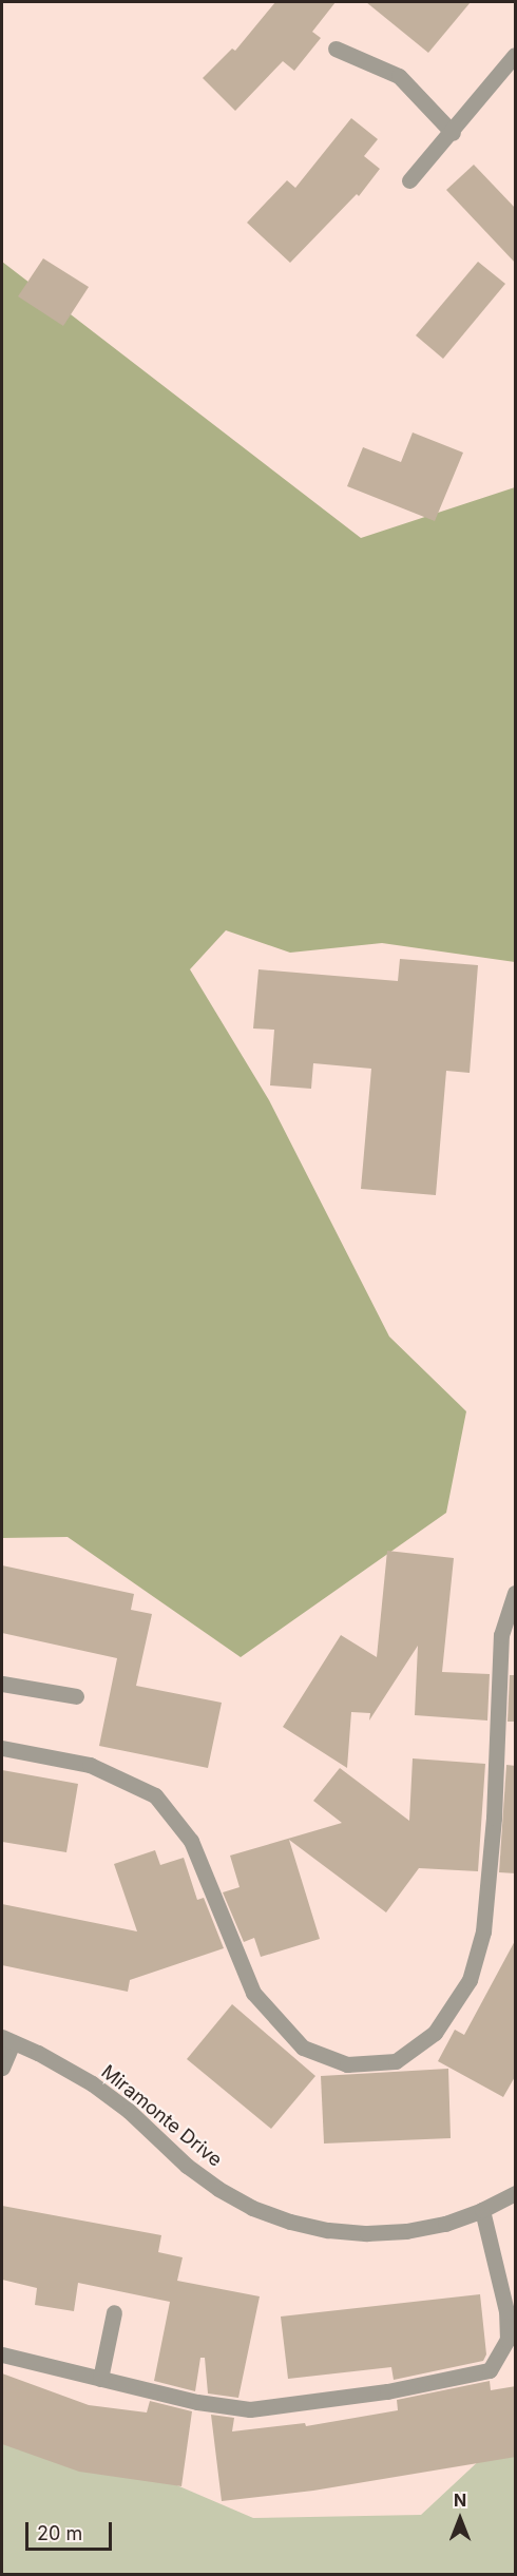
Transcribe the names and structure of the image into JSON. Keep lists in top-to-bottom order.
{
  "streets": {
    "street": ["Miramonte Drive"]
  },
  "scale_bar": "20 m",
  "north": "top"
}
